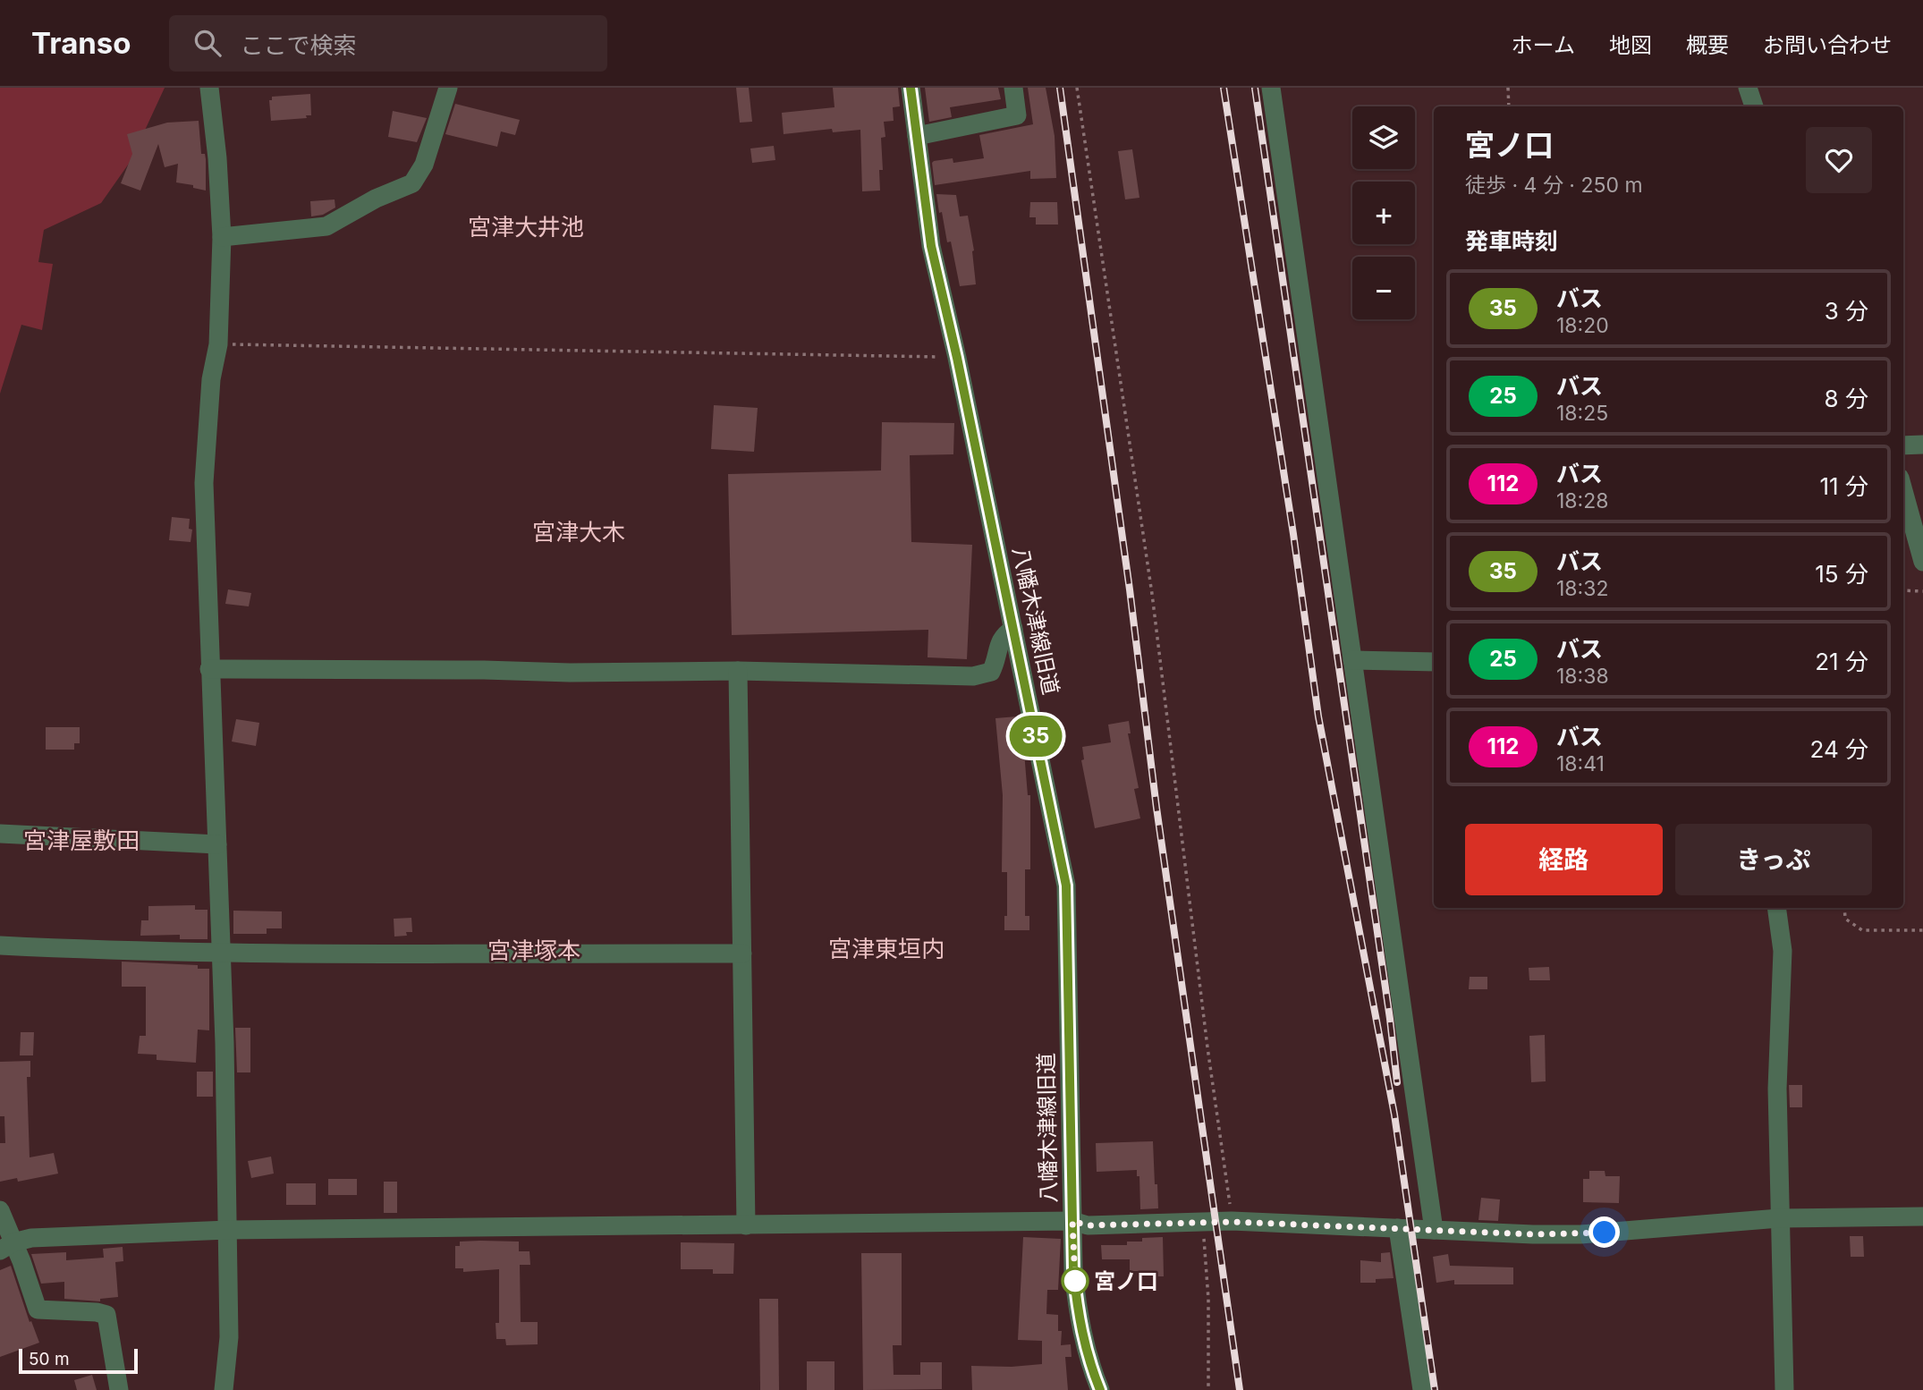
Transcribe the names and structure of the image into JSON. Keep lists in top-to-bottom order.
{
  "streets": {
    "street": ["八幡木津線旧道"]
  },
  "districts": [
    "宮津大井池",
    "宮津大木",
    "宮津屋敷田",
    "宮津東垣内",
    "宮津塚本"
  ],
  "places": ["宮ノ口"],
  "lines": ["bus line 35"],
  "scale_bar": "50 m",
  "page": {
    "header": "Transo",
    "search": "ここで検索",
    "nav": [
      "ホーム",
      "地図",
      "概要",
      "お問い合わせ"
    ],
    "on_map": "35",
    "map_buttons": ["+", "−"],
    "heading": [
      ["宮ノ口", "徒歩 · 4 分 · 250 m"],
      "発車時刻"
    ],
    "list": [
      {
        "mark": "35",
        "name": "バス",
        "note": "18:20",
        "value": "3 分"
      },
      {
        "mark": "25",
        "name": "バス",
        "note": "18:25",
        "value": "8 分"
      },
      {
        "mark": "112",
        "name": "バス",
        "note": "18:28",
        "value": "11 分"
      },
      {
        "mark": "35",
        "name": "バス",
        "note": "18:32",
        "value": "15 分"
      },
      {
        "mark": "25",
        "name": "バス",
        "note": "18:38",
        "value": "21 分"
      },
      {
        "mark": "112",
        "name": "バス",
        "note": "18:41",
        "value": "24 分"
      }
    ],
    "buttons": ["経路", "きっぷ"],
    "scale": "50 m"
  }
}
